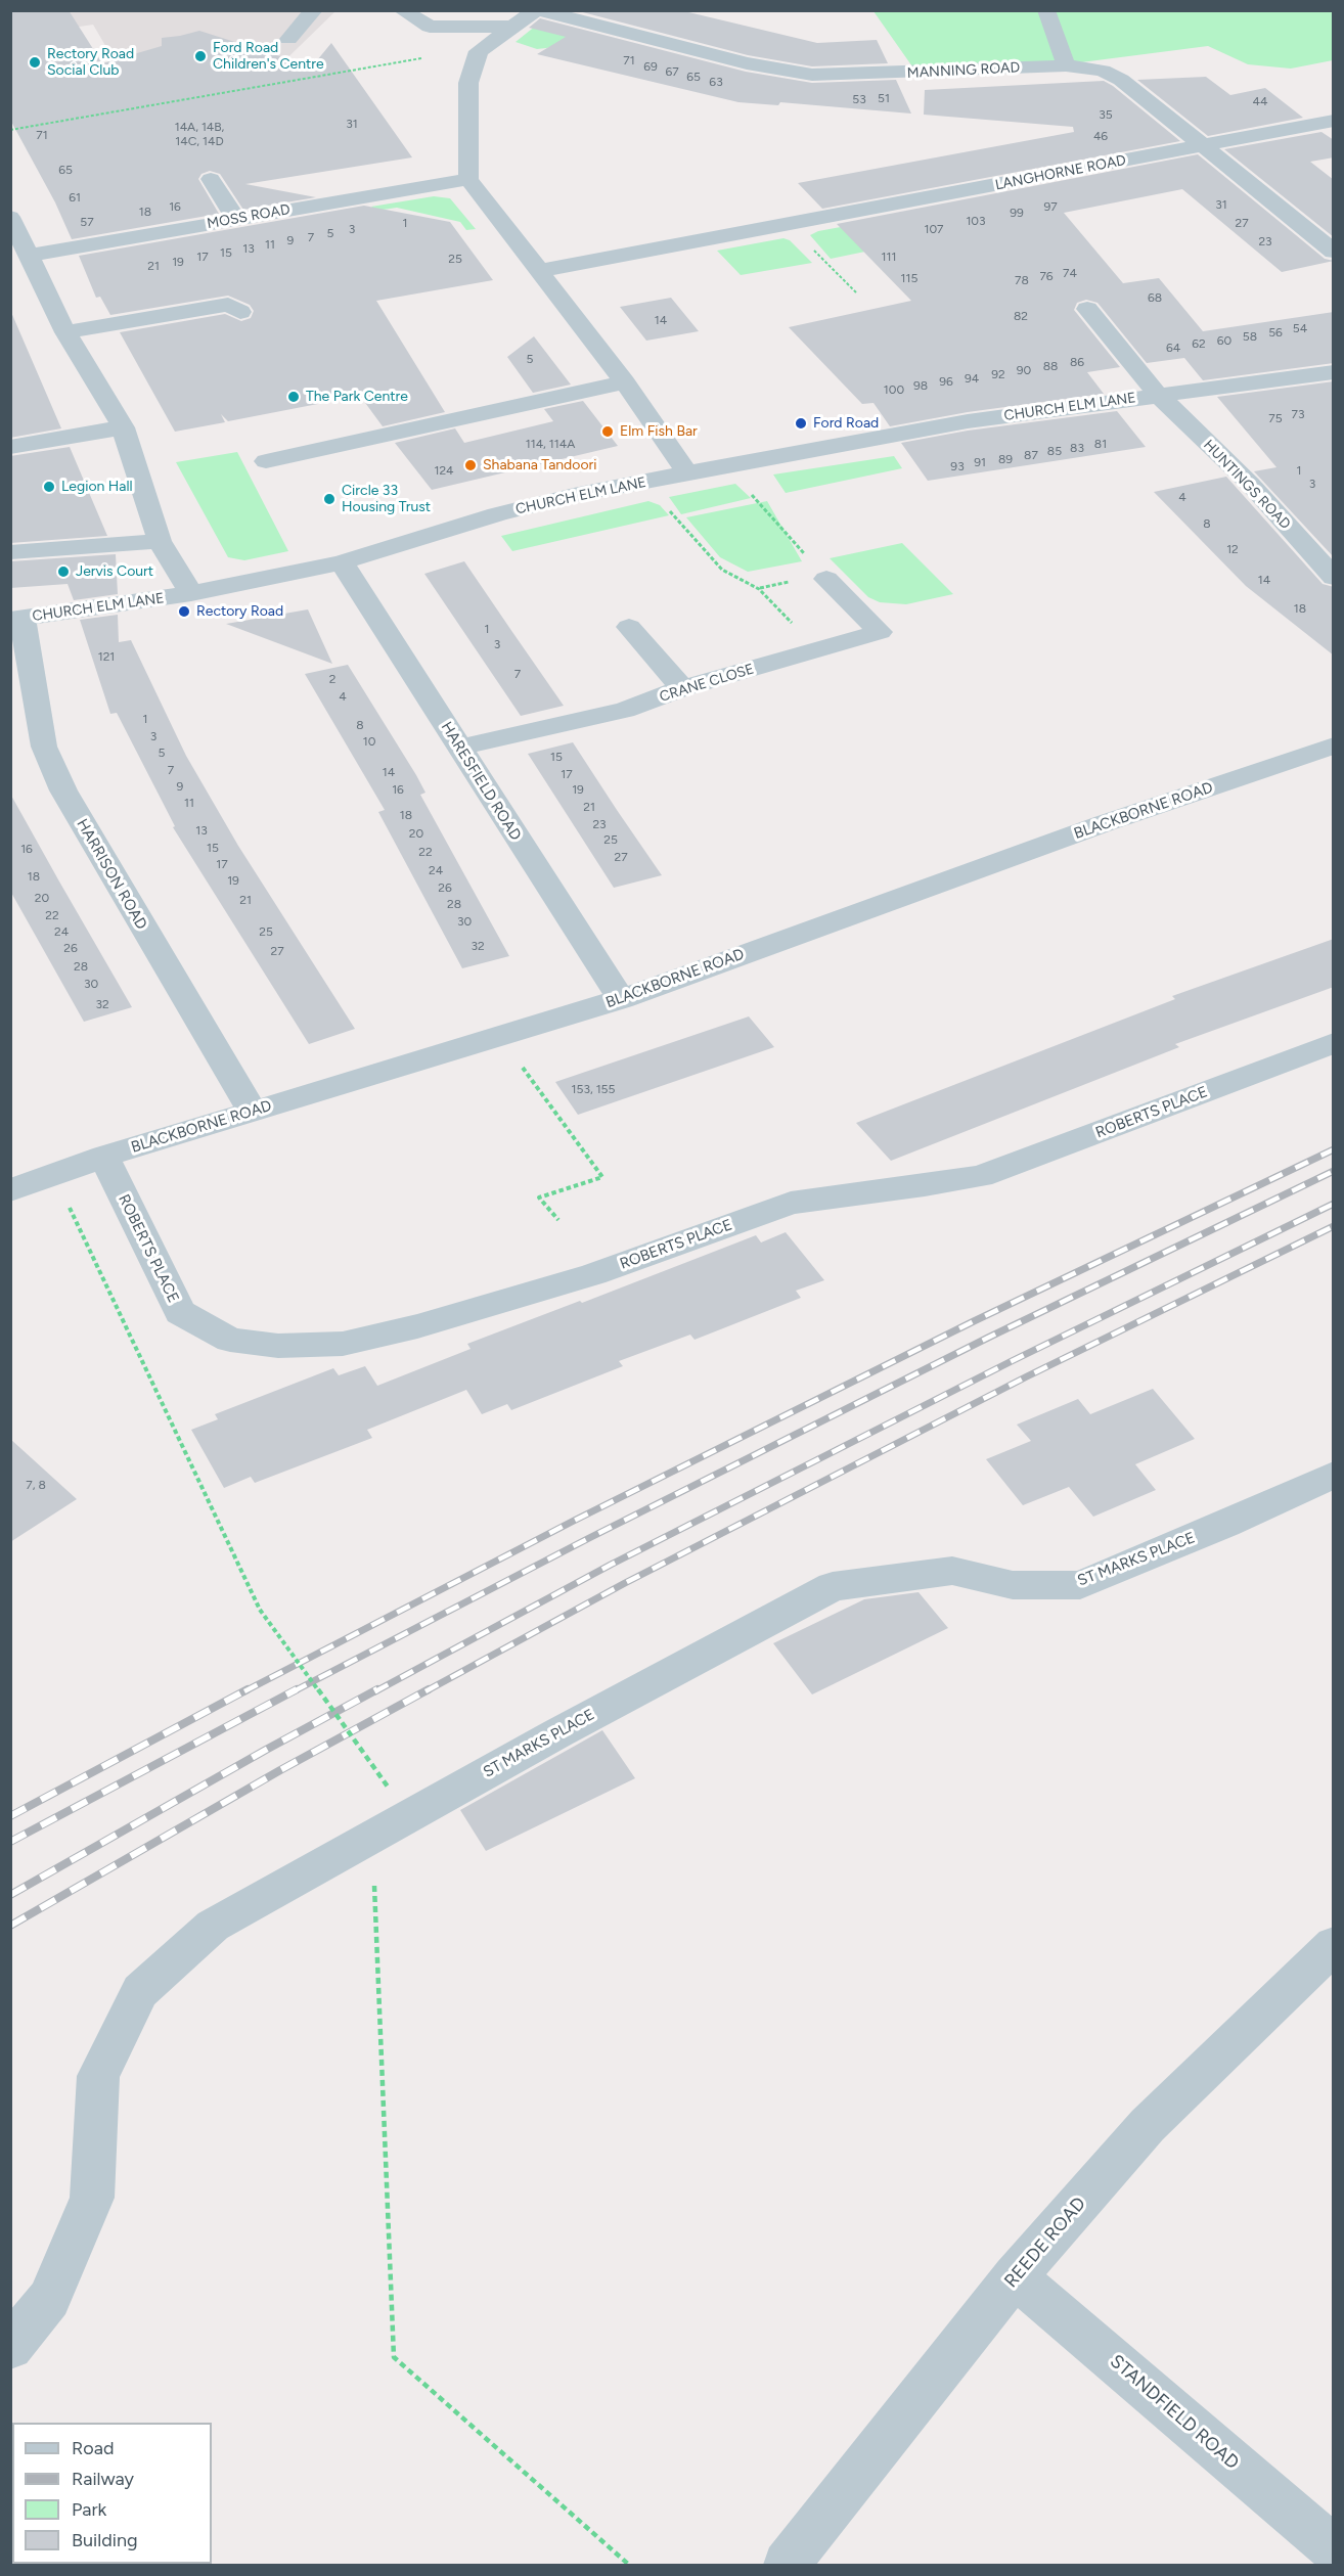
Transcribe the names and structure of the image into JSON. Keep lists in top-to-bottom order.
{
  "streets": {
    "street": [
      "MANNING ROAD",
      "LANGHORNE ROAD",
      "MOSS ROAD",
      "CHURCH ELM LANE",
      "HUNTINGS ROAD",
      "CRANE CLOSE",
      "HARESFIELD ROAD",
      "BLACKBORNE ROAD",
      "HARRISON ROAD",
      "ROBERTS PLACE",
      "ST MARKS PLACE",
      "REEDE ROAD",
      "STANDFIELD ROAD"
    ]
  },
  "crossings": [
    ["MANNING ROAD", "LANGHORNE ROAD"],
    ["CHURCH ELM LANE", "HUNTINGS ROAD"],
    ["CHURCH ELM LANE", "HARESFIELD ROAD"],
    ["CHURCH ELM LANE", "HARRISON ROAD"],
    ["CRANE CLOSE", "HARESFIELD ROAD"],
    ["HARESFIELD ROAD", "BLACKBORNE ROAD"],
    ["BLACKBORNE ROAD", "HARRISON ROAD"],
    ["BLACKBORNE ROAD", "ROBERTS PLACE"],
    ["REEDE ROAD", "STANDFIELD ROAD"]
  ],
  "places": [
    "Ford Road Children's Centre",
    "Rectory Road Social Club",
    "The Park Centre",
    "Ford Road",
    "Elm Fish Bar",
    "Shabana Tandoori",
    "Legion Hall",
    "Circle 33 Housing Trust",
    "Jervis Court",
    "Rectory Road"
  ],
  "house_numbers": [
    "71",
    "69",
    "67",
    "65",
    "63",
    "51",
    "53",
    "44",
    "35",
    "31",
    "14A, 14B, 14C, 14D",
    "71",
    "46",
    "65",
    "61",
    "31",
    "16",
    "97",
    "18",
    "99",
    "103",
    "57",
    "1",
    "27",
    "3",
    "107",
    "5",
    "7",
    "9",
    "23",
    "11",
    "13",
    "15",
    "17",
    "111",
    "25",
    "19",
    "21",
    "74",
    "76",
    "115",
    "78",
    "68",
    "82",
    "14",
    "54",
    "56",
    "58",
    "60",
    "62",
    "64",
    "5",
    "86",
    "88",
    "90",
    "92",
    "94",
    "96",
    "98",
    "100",
    "73",
    "75",
    "114, 114A",
    "81",
    "83",
    "85",
    "87",
    "89",
    "91",
    "93",
    "124",
    "1",
    "3",
    "4",
    "8",
    "12",
    "14",
    "18",
    "1",
    "3",
    "121",
    "7",
    "2",
    "4",
    "1",
    "8",
    "3",
    "10",
    "5",
    "15",
    "7",
    "14",
    "17",
    "9",
    "16",
    "19",
    "11",
    "21",
    "18",
    "23",
    "13",
    "20",
    "25",
    "15",
    "16",
    "22",
    "27",
    "17",
    "24",
    "18",
    "19",
    "26",
    "20",
    "21",
    "28",
    "22",
    "30",
    "24",
    "25",
    "32",
    "26",
    "27",
    "28",
    "30",
    "32",
    "153, 155",
    "7, 8"
  ],
  "legend": [
    "Road",
    "Railway",
    "Park",
    "Building"
  ]
}
